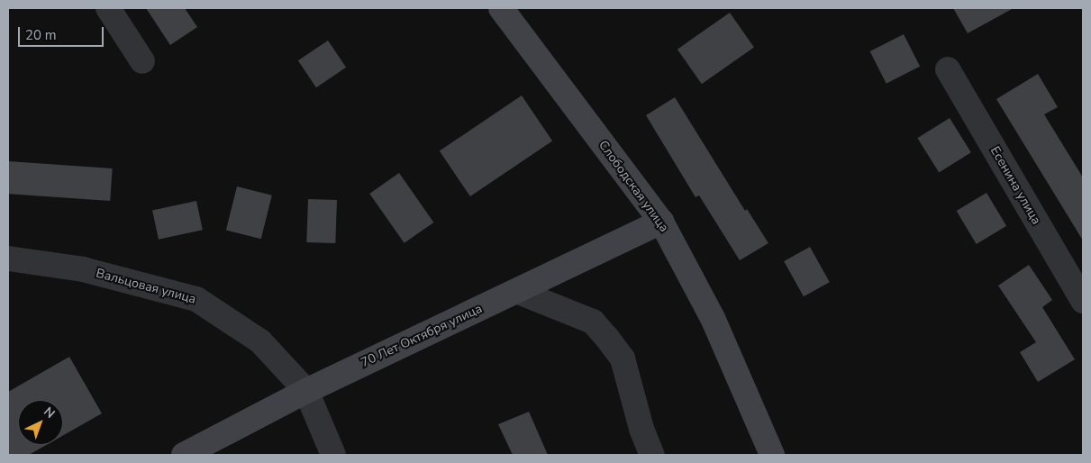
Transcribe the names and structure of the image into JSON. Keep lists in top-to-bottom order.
{
  "streets": {
    "street": [
      "Есенина улица",
      "Слободская улица",
      "Вальцовая улица",
      "70 Лет Октября улица"
    ]
  },
  "crossings": [
    ["Слободская улица", "70 Лет Октября улица"],
    ["Вальцовая улица", "70 Лет Октября улица"]
  ],
  "scale_bar": "20 m",
  "north": "top right"
}
